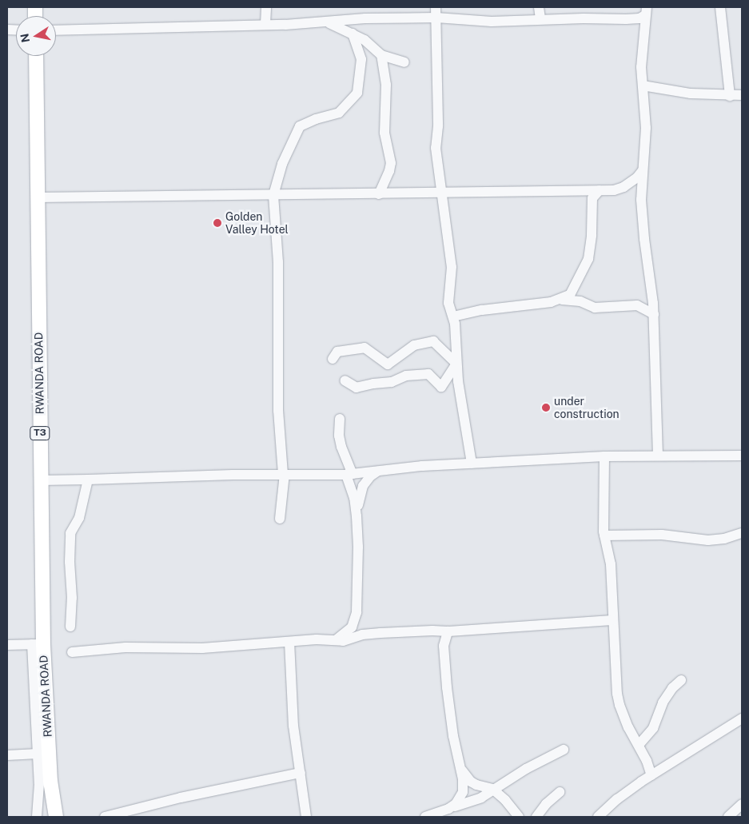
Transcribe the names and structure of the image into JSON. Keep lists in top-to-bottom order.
{
  "streets": {
    "highway": ["RWANDA ROAD", "T3"]
  },
  "places": ["Golden Valley Hotel", "under construction"],
  "north": "left"
}
